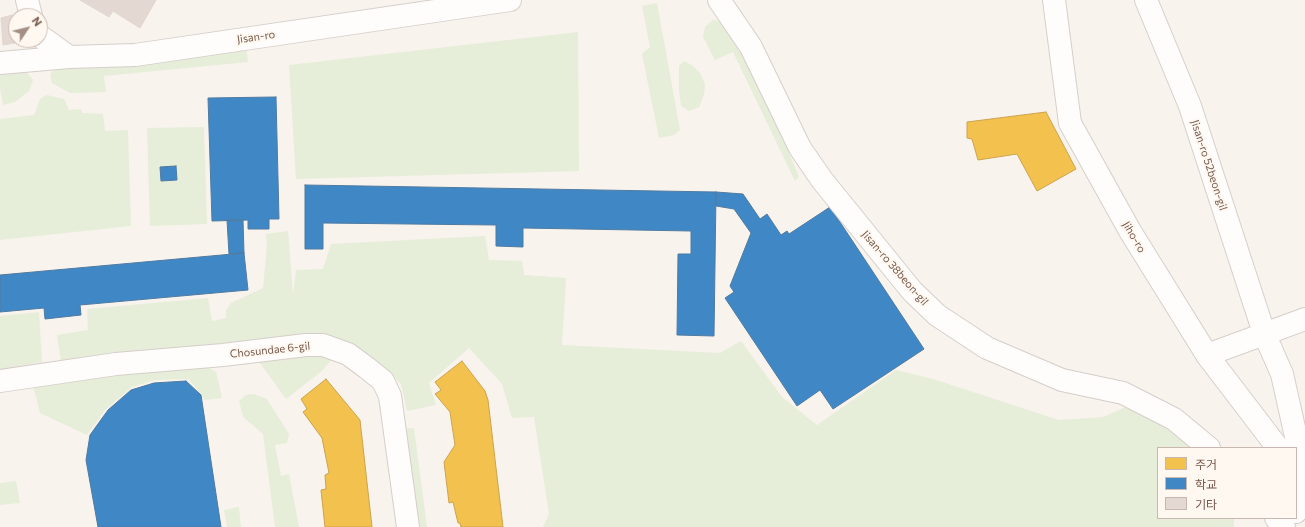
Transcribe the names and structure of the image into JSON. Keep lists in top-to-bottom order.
{
  "streets": {
    "street": [
      "Jisan-ro",
      "Jisan-ro 52beon-gil",
      "Jiho-ro",
      "Jisan-ro 38beon-gil",
      "Chosundae 6-gil"
    ]
  },
  "legend": ["주거", "학교", "기타"],
  "north": "top right"
}
